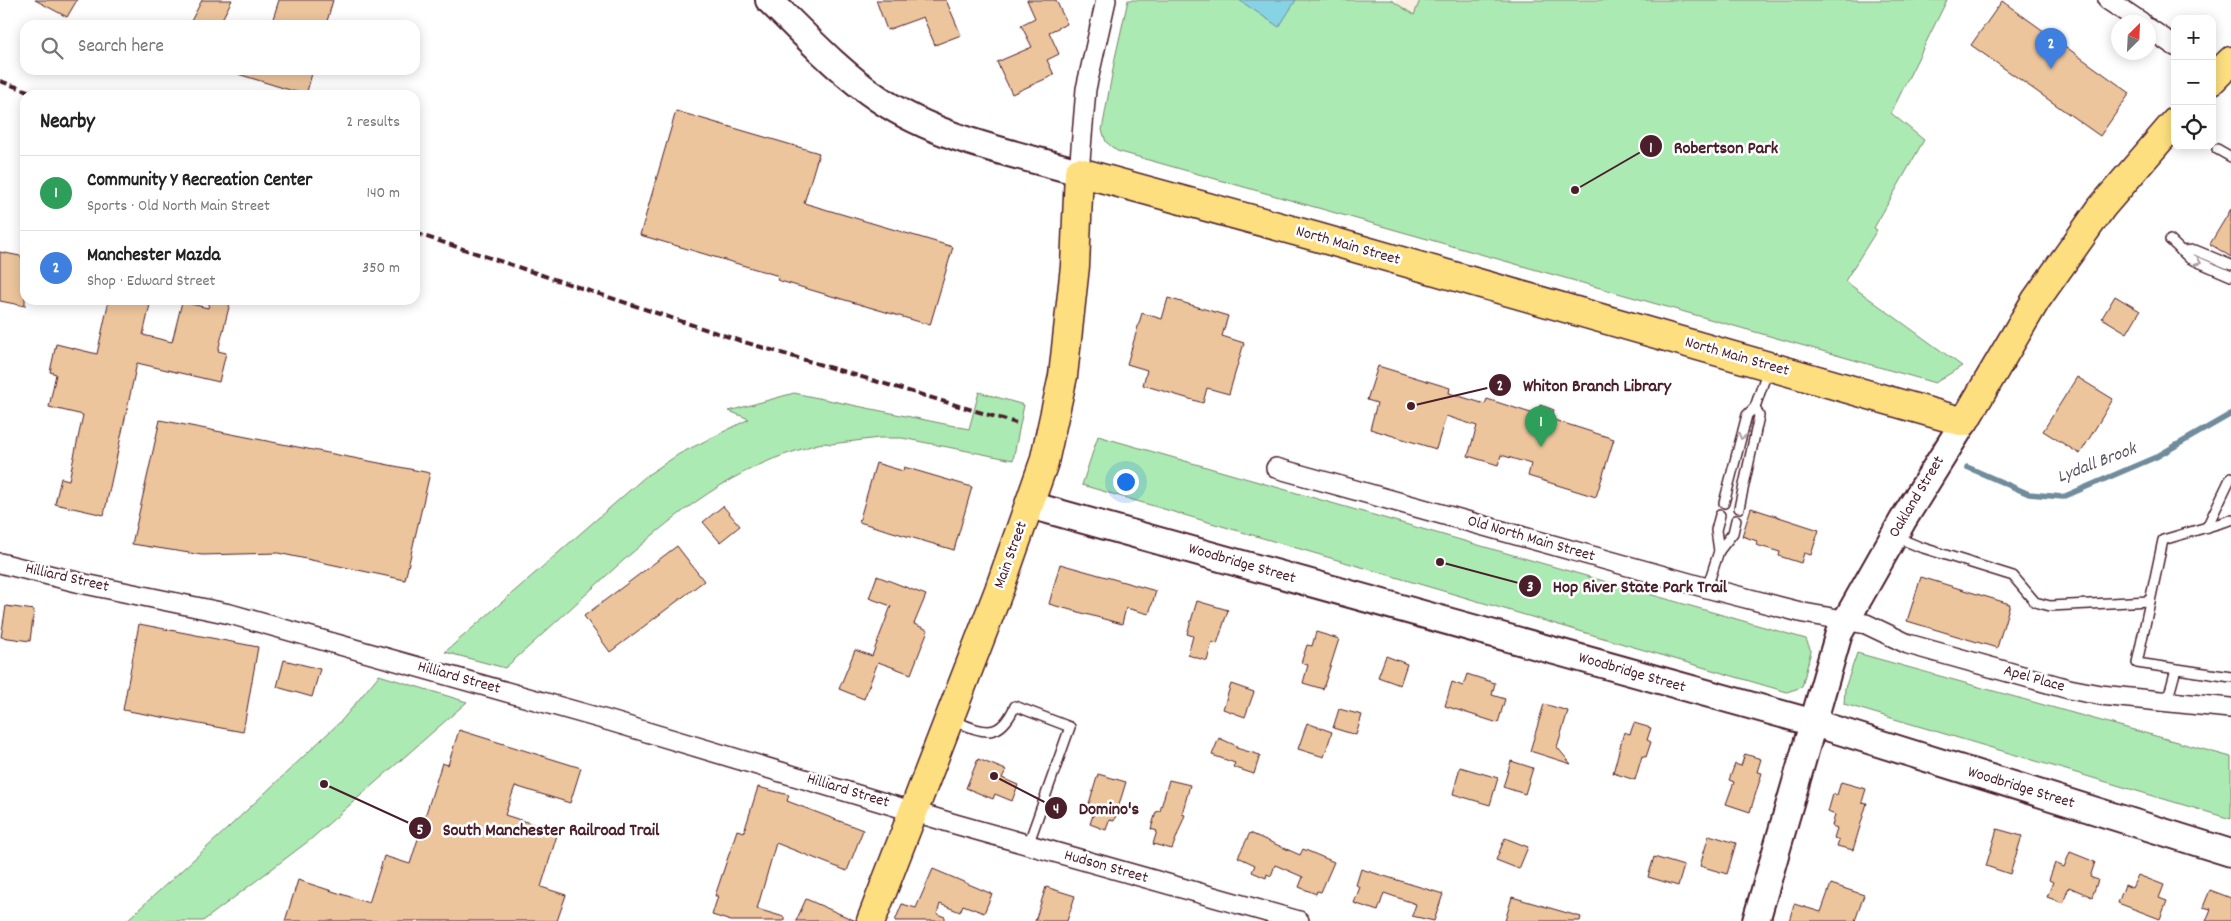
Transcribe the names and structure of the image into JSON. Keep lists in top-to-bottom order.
{
  "streets": {
    "main road": [
      "North Main Street",
      "Oakland Street",
      "Main Street",
      "Woodbridge Street"
    ],
    "street": [
      "Old North Main Street",
      "Hilliard Street",
      "Apel Place",
      "Hudson Street"
    ]
  },
  "crossings": [
    ["North Main Street", "Oakland Street"],
    ["North Main Street", "Main Street"],
    ["Oakland Street", "Old North Main Street"],
    ["Oakland Street", "Woodbridge Street"],
    ["Oakland Street", "Apel Place"],
    ["Old North Main Street", "Apel Place"],
    ["Main Street", "Woodbridge Street"],
    ["Main Street", "Hilliard Street"],
    ["Main Street", "Hudson Street"],
    ["Hilliard Street", "Hudson Street"]
  ],
  "water": ["Lydall Brook"],
  "places": [
    "Robertson Park",
    "Whiton Branch Library",
    "Hop River State Park Trail",
    "Domino's",
    "South Manchester Railroad Trail"
  ],
  "north": "top right",
  "page": {
    "map_buttons": ["+", "−"],
    "search": "Search here",
    "pins": ["2", "1"],
    "heading": ["Nearby", "2 results"],
    "list": [
      {
        "mark": "1",
        "name": "Community Y Recreation Center",
        "note": "Sports · Old North Main Street",
        "value": "140 m"
      },
      {
        "mark": "2",
        "name": "Manchester Mazda",
        "note": "Shop · Edward Street",
        "value": "350 m"
      }
    ]
  }
}
